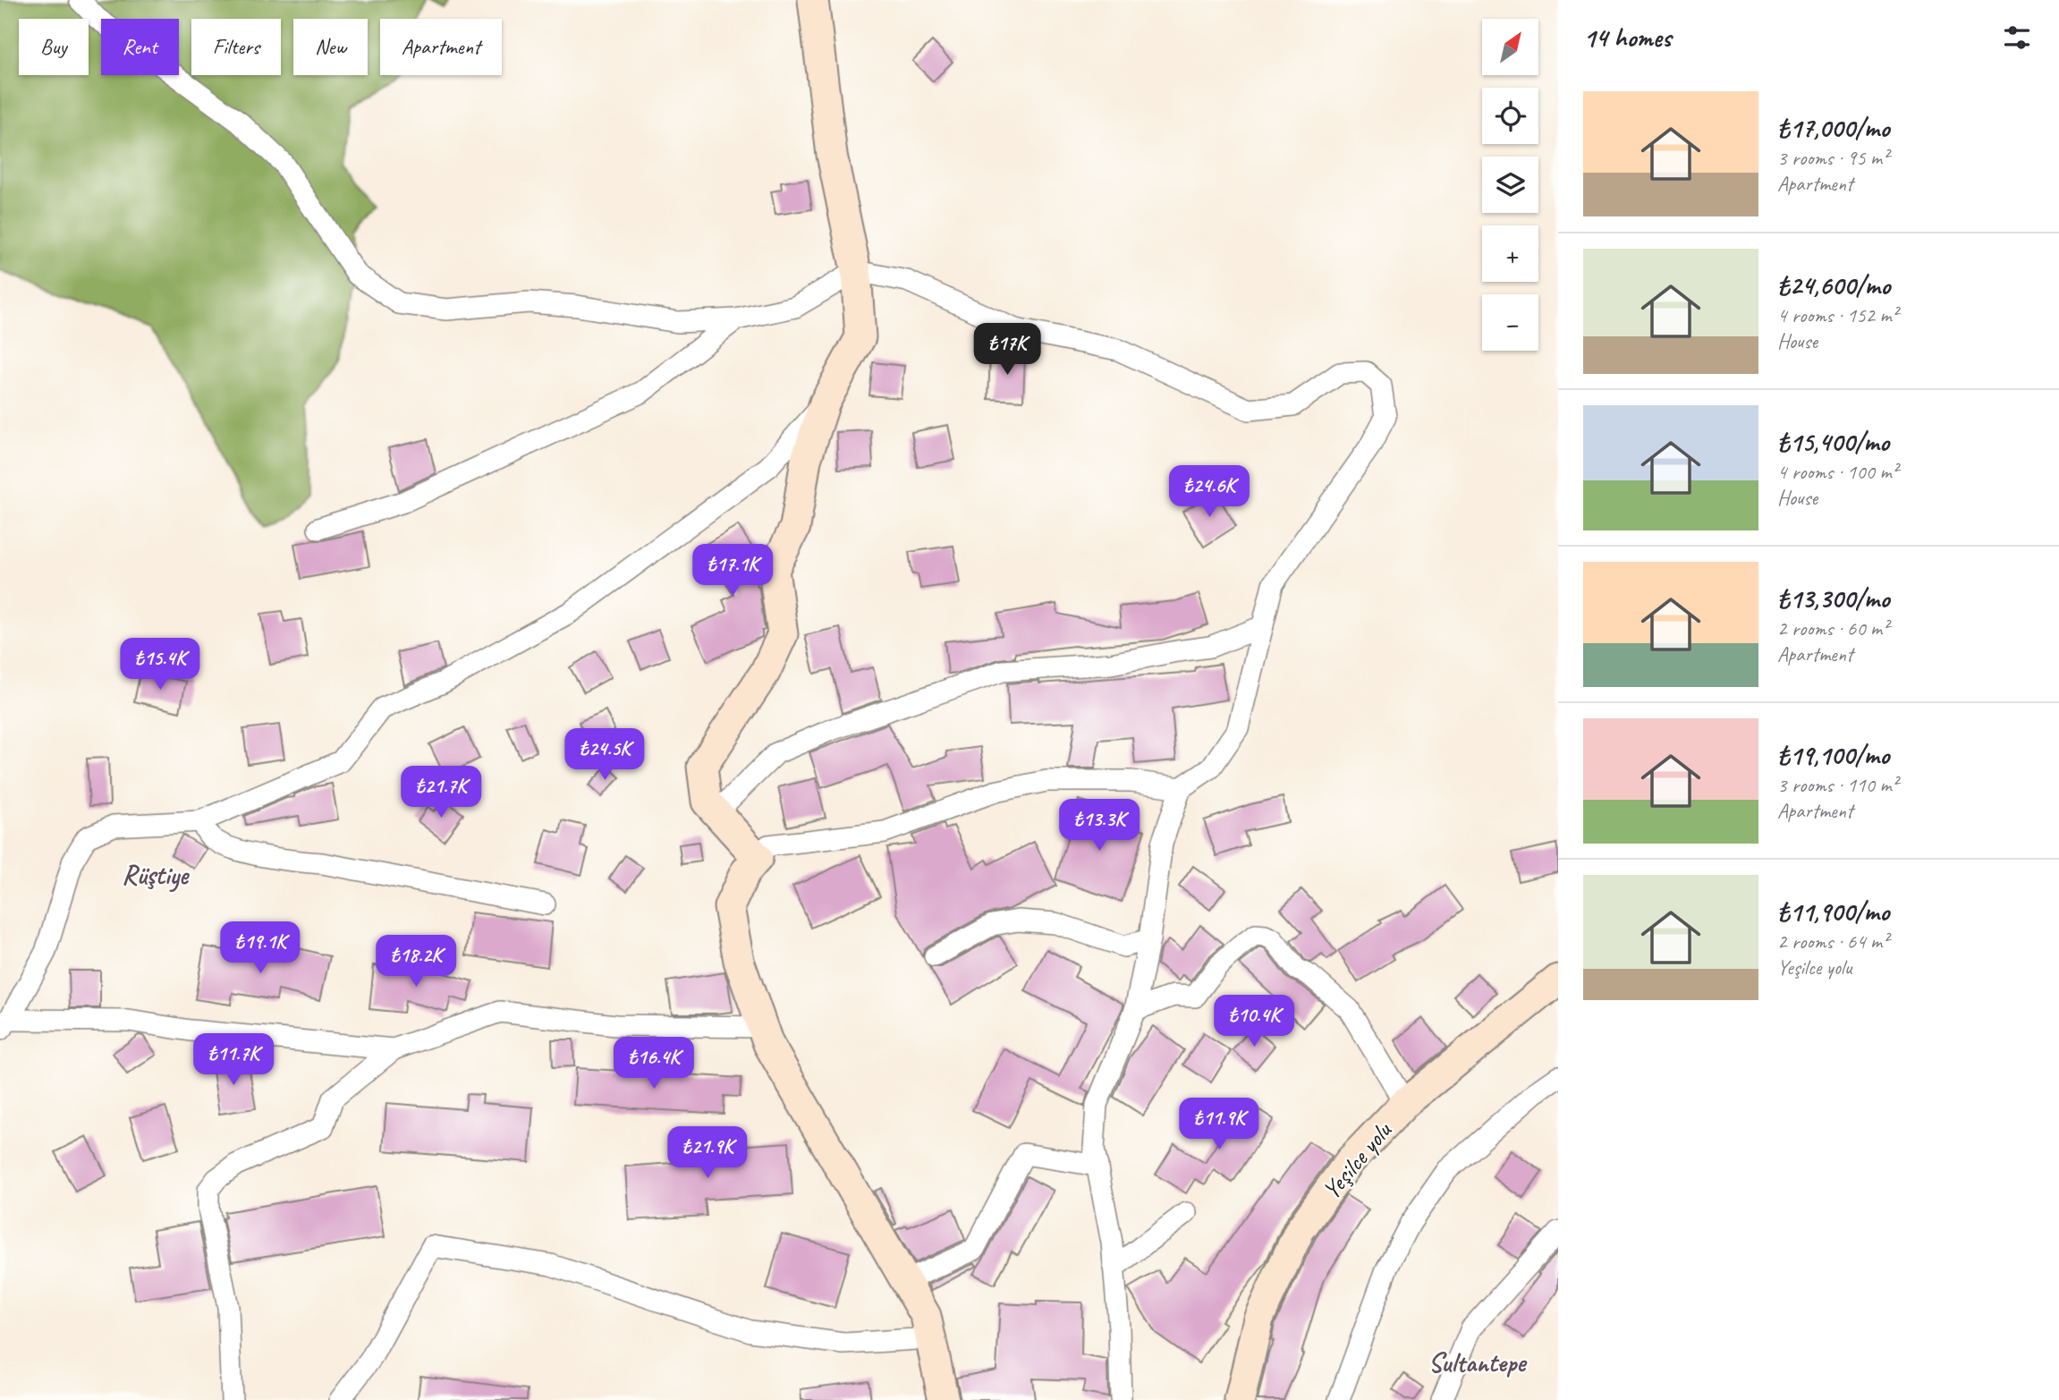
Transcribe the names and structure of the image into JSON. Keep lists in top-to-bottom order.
{
  "streets": {
    "street": ["Yeşilce yolu"]
  },
  "districts": ["Rüştiye", "Sultantepe"],
  "north": "top right",
  "page": {
    "heading": "14 homes",
    "map_buttons": ["+", "−"],
    "chip": [
      "Buy",
      "Rent",
      "Filters",
      "New",
      "Apartment"
    ],
    "list": [
      {
        "name": "₺17,000/mo",
        "note": "3 rooms · 95 m² · Apartment"
      },
      {
        "name": "₺24,600/mo",
        "note": "4 rooms · 152 m² · House"
      },
      {
        "name": "₺15,400/mo",
        "note": "4 rooms · 100 m² · House"
      },
      {
        "name": "₺13,300/mo",
        "note": "2 rooms · 60 m² · Apartment"
      },
      {
        "name": "₺19,100/mo",
        "note": "3 rooms · 110 m² · Apartment"
      },
      {
        "name": "₺11,900/mo",
        "note": "2 rooms · 64 m² · Yeşilce yolu"
      }
    ],
    "price": [
      "₺17K",
      "₺24.6K",
      "₺17.1K",
      "₺15.4K",
      "₺24.5K",
      "₺21.7K",
      "₺13.3K",
      "₺19.1K",
      "₺18.2K",
      "₺10.4K",
      "₺11.7K",
      "₺16.4K",
      "₺11.9K",
      "₺21.9K"
    ]
  }
}
